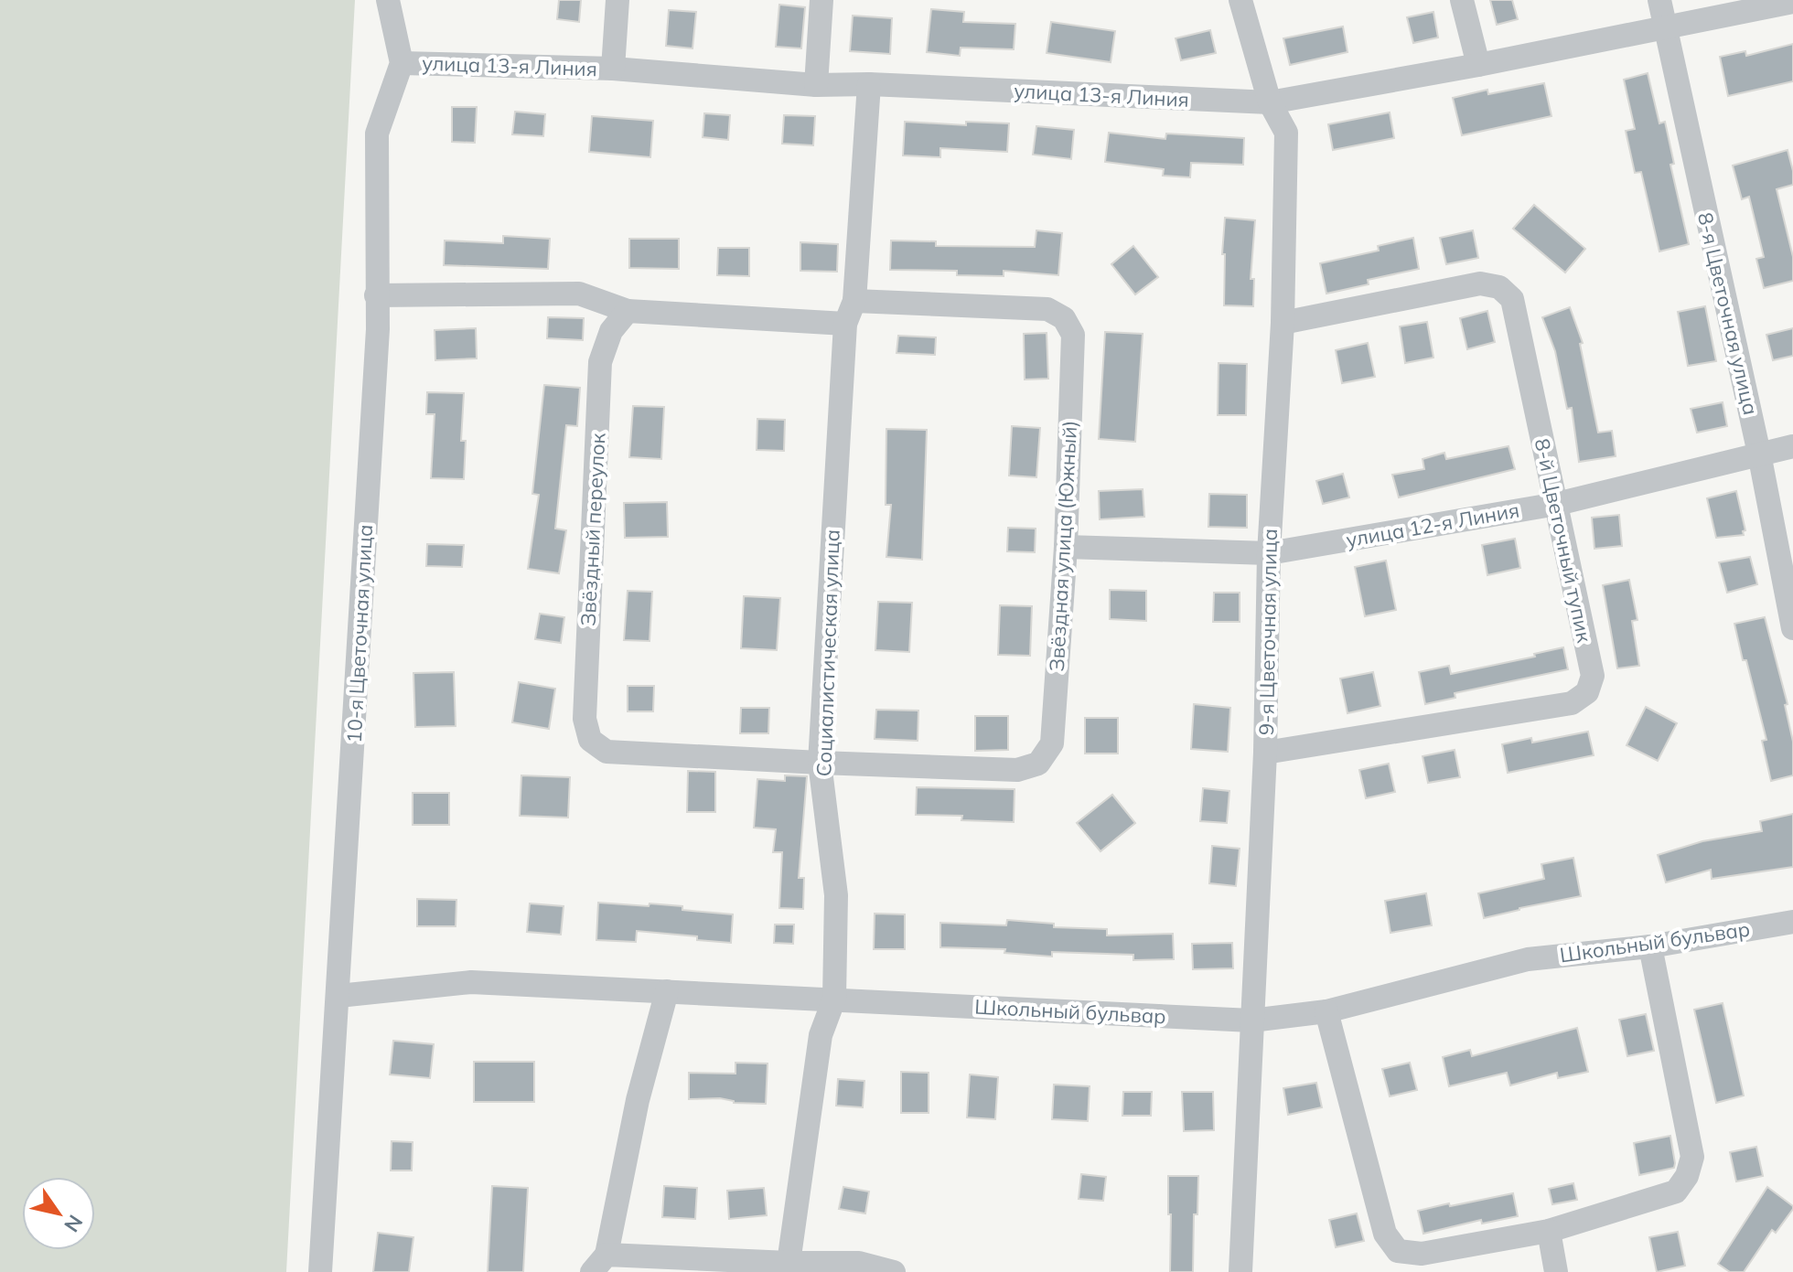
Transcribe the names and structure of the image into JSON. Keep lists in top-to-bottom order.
{
  "streets": {
    "lane": [
      "улица 13-я Линия",
      "8-я Цветочная улица",
      "улица 12-я Линия",
      "Звёздный переулок",
      "8-й Цветочный тупик",
      "Звёздная улица (Южный)",
      "9-я Цветочная улица",
      "10-я Цветочная улица",
      "Социалистическая улица",
      "Школьный бульвар"
    ]
  },
  "crossings": [
    ["улица 13-я Линия", "8-я Цветочная улица"],
    ["улица 13-я Линия", "9-я Цветочная улица"],
    ["улица 13-я Линия", "10-я Цветочная улица"],
    ["улица 13-я Линия", "Социалистическая улица"],
    ["8-я Цветочная улица", "улица 12-я Линия"],
    ["улица 12-я Линия", "8-й Цветочный тупик"],
    ["улица 12-я Линия", "Звёздная улица (Южный)"],
    ["улица 12-я Линия", "9-я Цветочная улица"],
    ["Звёздный переулок", "Звёздная улица (Южный)"],
    ["Звёздный переулок", "Социалистическая улица"],
    ["8-й Цветочный тупик", "9-я Цветочная улица"],
    ["Звёздная улица (Южный)", "Социалистическая улица"],
    ["9-я Цветочная улица", "Школьный бульвар"],
    ["10-я Цветочная улица", "Школьный бульвар"],
    ["Социалистическая улица", "Школьный бульвар"]
  ],
  "north": "bottom right"
}
